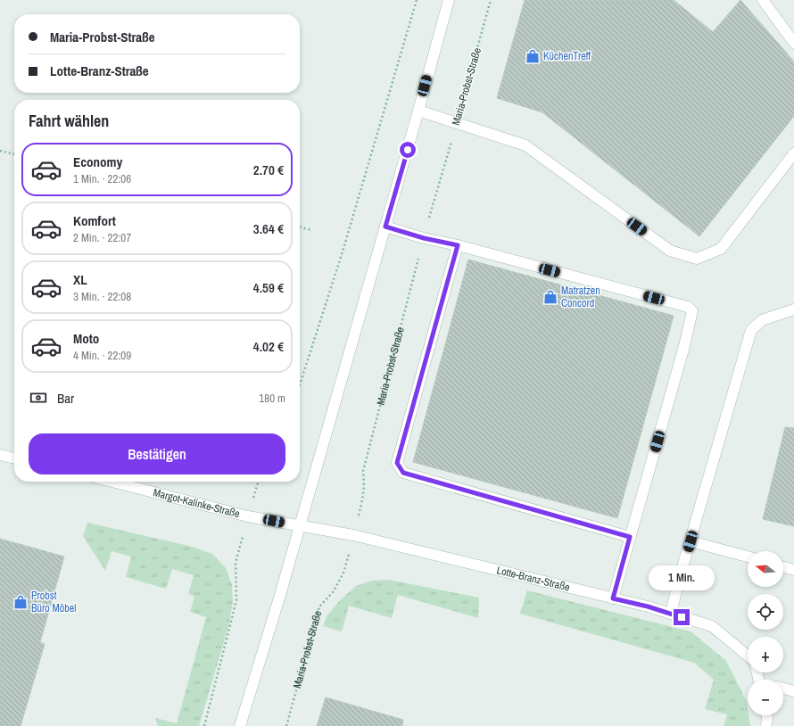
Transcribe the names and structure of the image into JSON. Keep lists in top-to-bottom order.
{
  "streets": {
    "street": ["Margot-Kalinke-Straße", "Lotte-Branz-Straße"],
    "path": ["Maria-Probst-Straße"]
  },
  "crossings": [
    ["Maria-Probst-Straße", "Lotte-Branz-Straße"],
    ["Margot-Kalinke-Straße", "Lotte-Branz-Straße"]
  ],
  "places": {
    "shop": ["KüchenTreff", "Matratzen Concord", "Probst Büro Möbel"]
  },
  "north": "left",
  "page": {
    "banner": ["Maria-Probst-Straße", "Lotte-Branz-Straße"],
    "heading": "Fahrt wählen",
    "list": [
      {
        "name": "Economy",
        "note": "1 Min. · 22:06",
        "value": "2.70 €"
      },
      {
        "name": "Komfort",
        "note": "2 Min. · 22:07",
        "value": "3.64 €"
      },
      {
        "name": "XL",
        "note": "3 Min. · 22:08",
        "value": "4.59 €"
      },
      {
        "name": "Moto",
        "note": "4 Min. · 22:09",
        "value": "4.02 €"
      }
    ],
    "pay": ["Bar", "180 m"],
    "buttons": "Bestätigen",
    "map_buttons": ["+", "−"],
    "bubble": "1 Min."
  }
}
